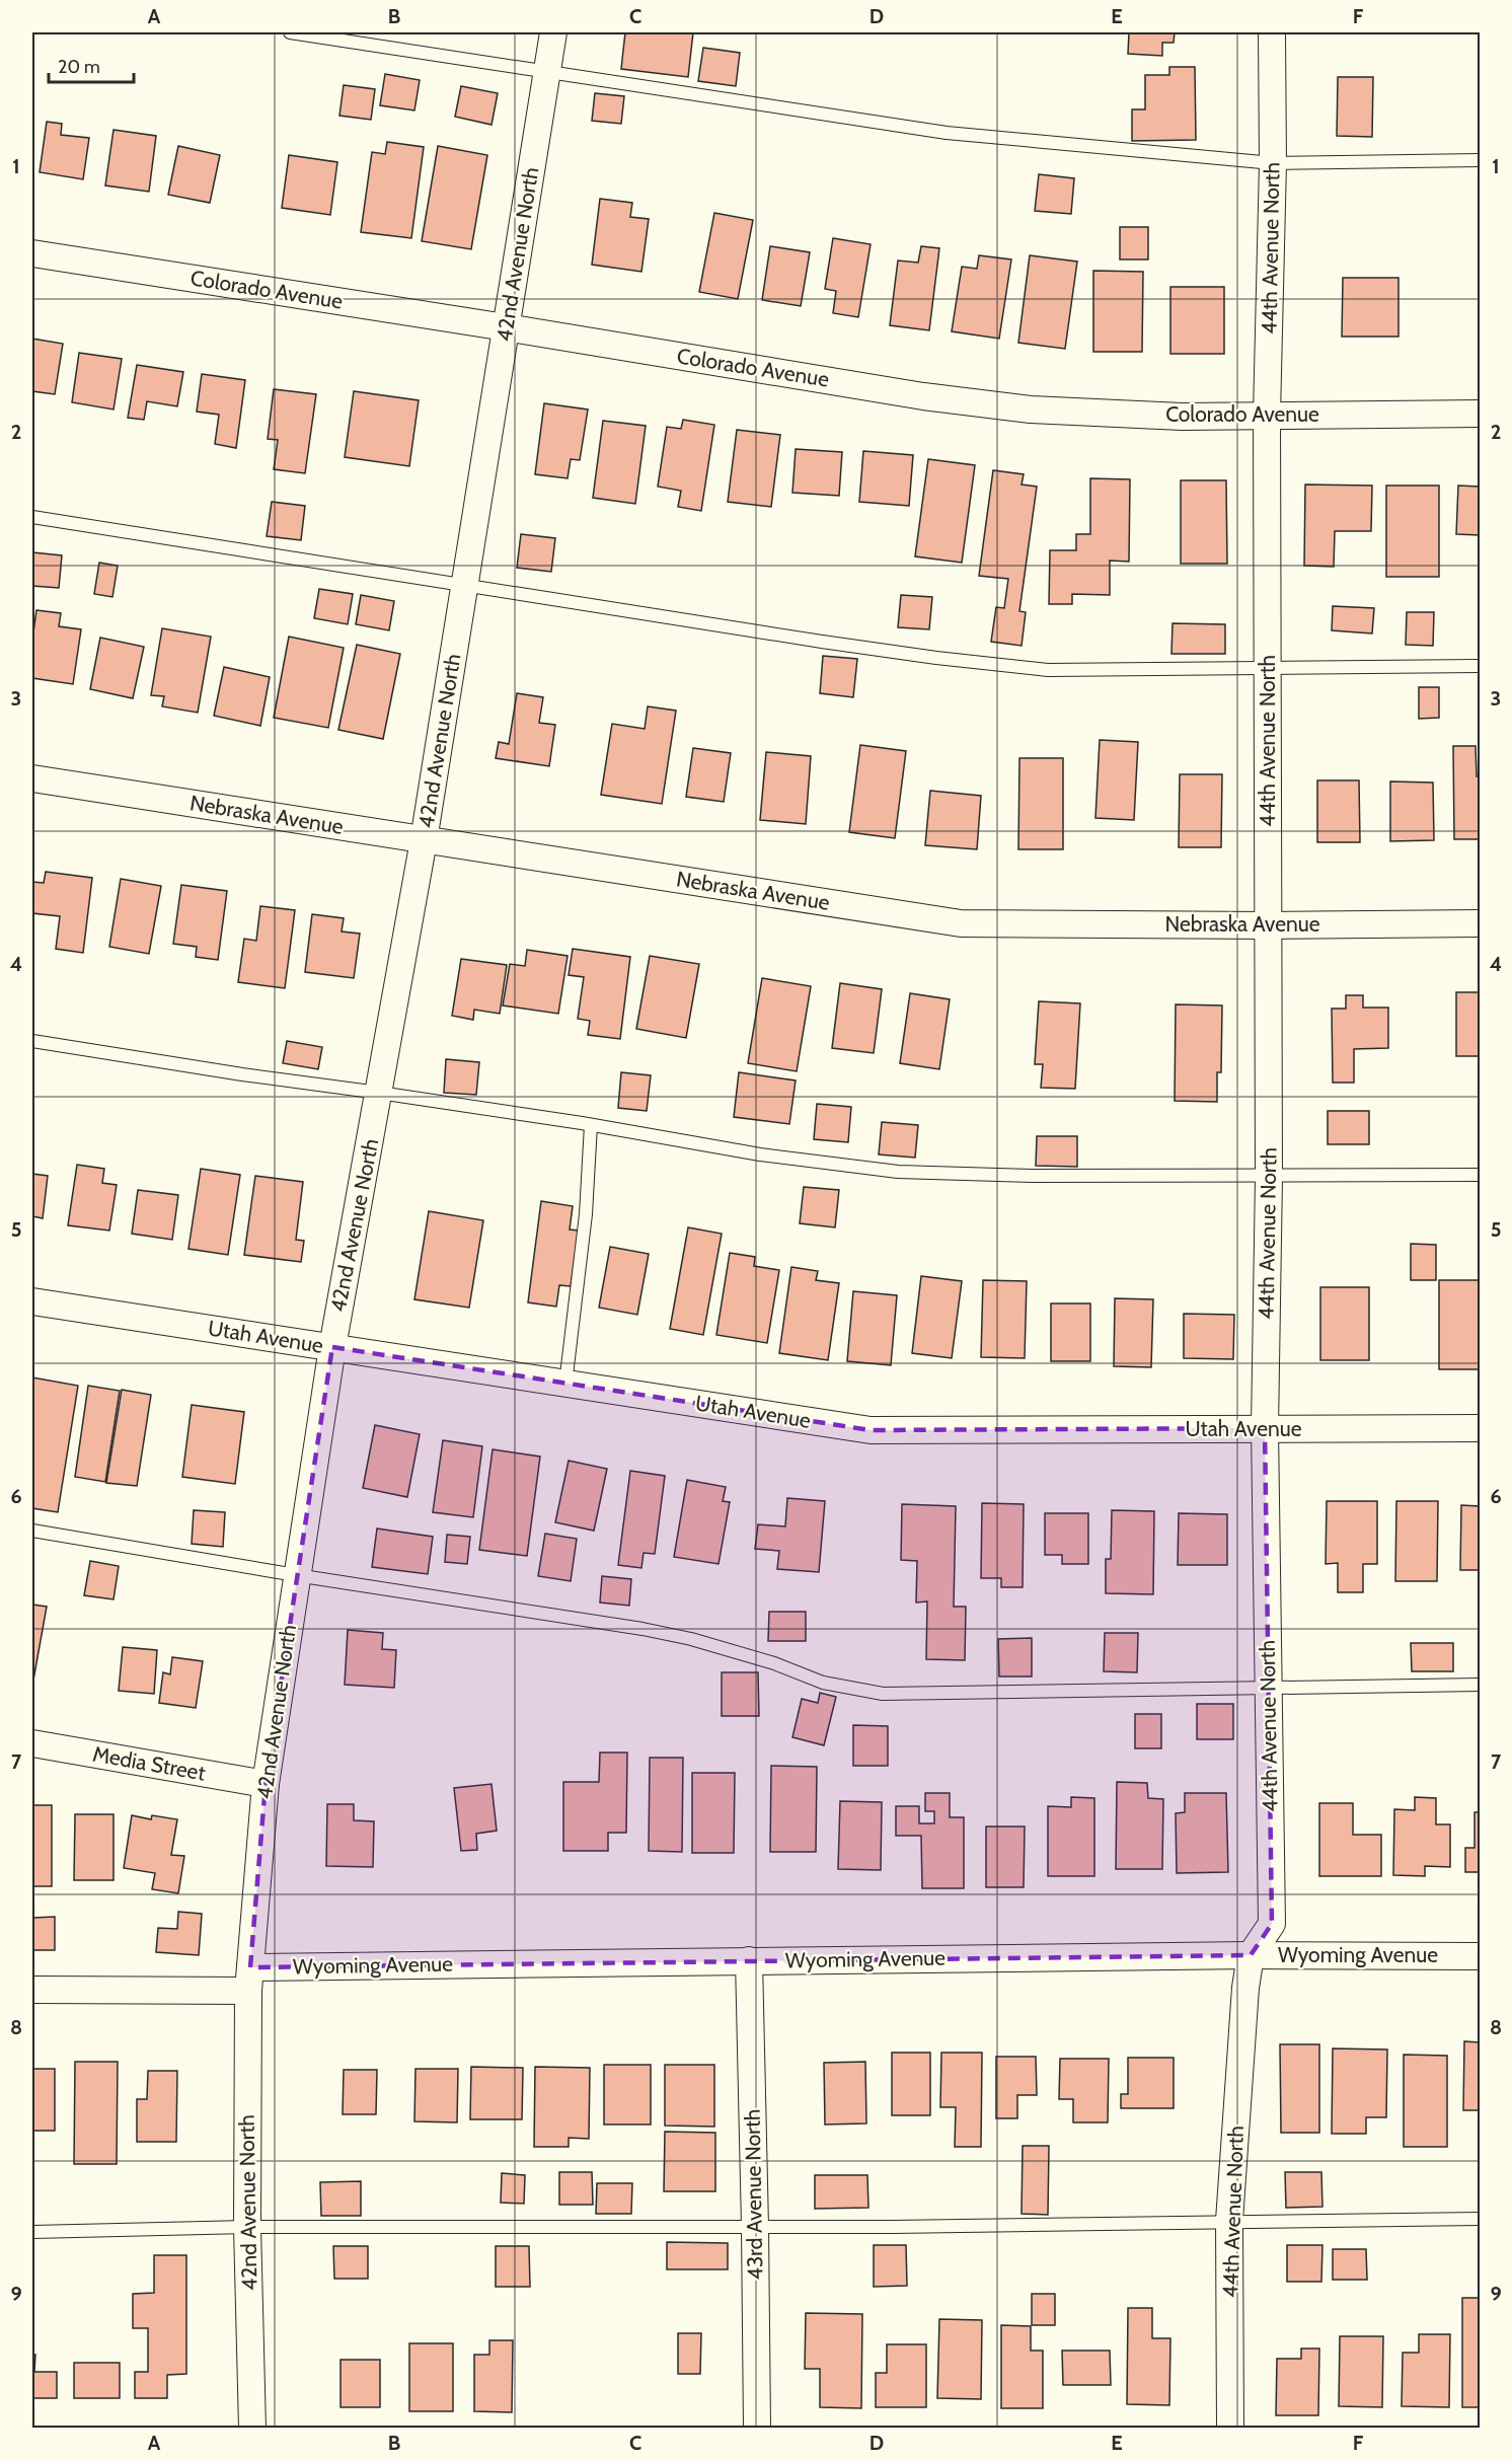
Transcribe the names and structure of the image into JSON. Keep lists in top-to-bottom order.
{
  "streets": {
    "street": [
      "44th Avenue North",
      "42nd Avenue North",
      "Colorado Avenue",
      "Nebraska Avenue",
      "Utah Avenue",
      "Media Street",
      "Wyoming Avenue",
      "43rd Avenue North"
    ]
  },
  "crossings": [
    ["44th Avenue North", "Colorado Avenue"],
    ["44th Avenue North", "Nebraska Avenue"],
    ["44th Avenue North", "Utah Avenue"],
    ["44th Avenue North", "Wyoming Avenue"],
    ["42nd Avenue North", "Colorado Avenue"],
    ["42nd Avenue North", "Nebraska Avenue"],
    ["42nd Avenue North", "Utah Avenue"],
    ["42nd Avenue North", "Media Street"],
    ["42nd Avenue North", "Wyoming Avenue"],
    ["Wyoming Avenue", "43rd Avenue North"]
  ],
  "scale_bar": "20 m",
  "grid": {
    "columns": [
      "A",
      "B",
      "C",
      "D",
      "E",
      "F"
    ],
    "rows": [
      "1",
      "2",
      "3",
      "4",
      "5",
      "6",
      "7",
      "8",
      "9"
    ]
  }
}
